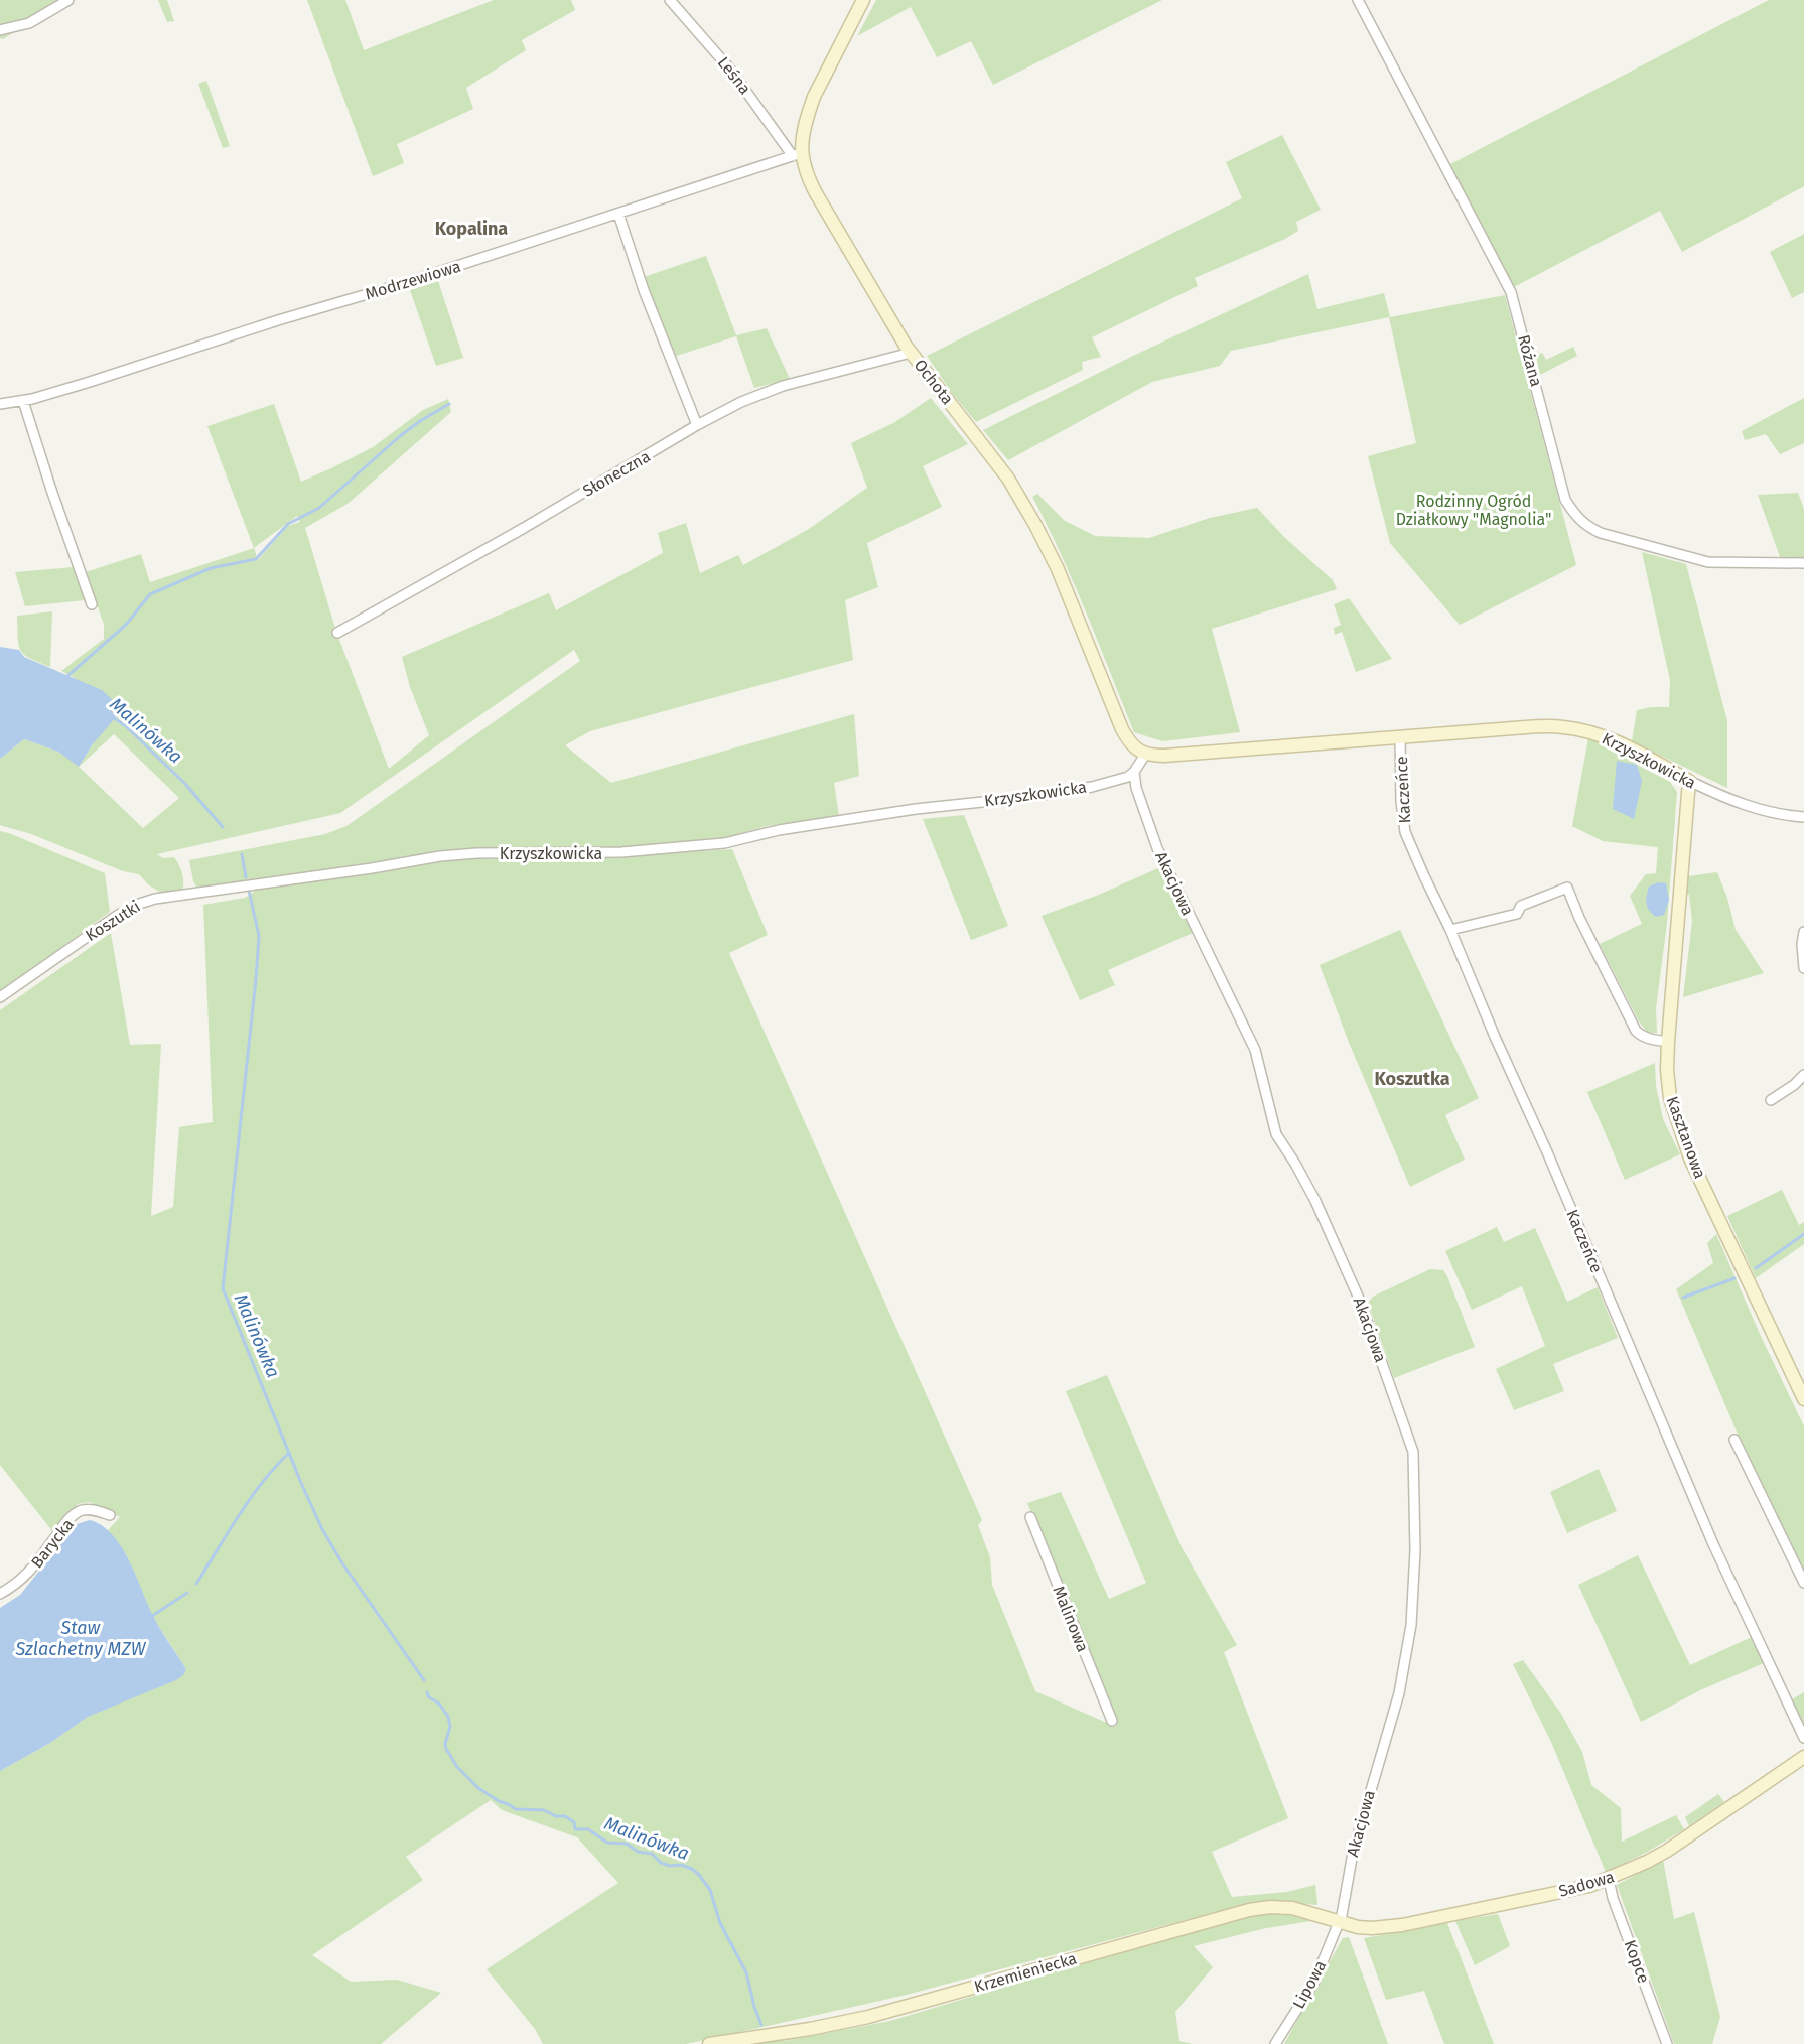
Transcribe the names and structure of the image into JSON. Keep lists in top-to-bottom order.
{
  "streets": {
    "street": [
      "Leśna",
      "Modrzewiowa",
      "Różana",
      "Ochota",
      "Słoneczna",
      "Krzyszkowicka",
      "Kaczeńce",
      "Akacjowa",
      "Koszutki",
      "Kasztanowa",
      "Barycka",
      "Malinowa",
      "Sadowa",
      "Kopce",
      "Krzemieniecka",
      "Lipowa"
    ]
  },
  "crossings": [
    ["Leśna", "Modrzewiowa"],
    ["Leśna", "Ochota"],
    ["Modrzewiowa", "Ochota"],
    ["Ochota", "Słoneczna"],
    ["Ochota", "Krzyszkowicka"],
    ["Krzyszkowicka", "Kaczeńce"],
    ["Krzyszkowicka", "Akacjowa"],
    ["Krzyszkowicka", "Koszutki"],
    ["Krzyszkowicka", "Kasztanowa"],
    ["Akacjowa", "Sadowa"],
    ["Akacjowa", "Krzemieniecka"],
    ["Akacjowa", "Lipowa"],
    ["Sadowa", "Kopce"],
    ["Sadowa", "Krzemieniecka"],
    ["Sadowa", "Lipowa"],
    ["Krzemieniecka", "Lipowa"]
  ],
  "districts": ["Kopalina", "Koszutka"],
  "water": ["Malinówka", "Staw Szlachetny MZW"],
  "parks": ["Rodzinny Ogród Działkowy \"Magnolia\""]
}
